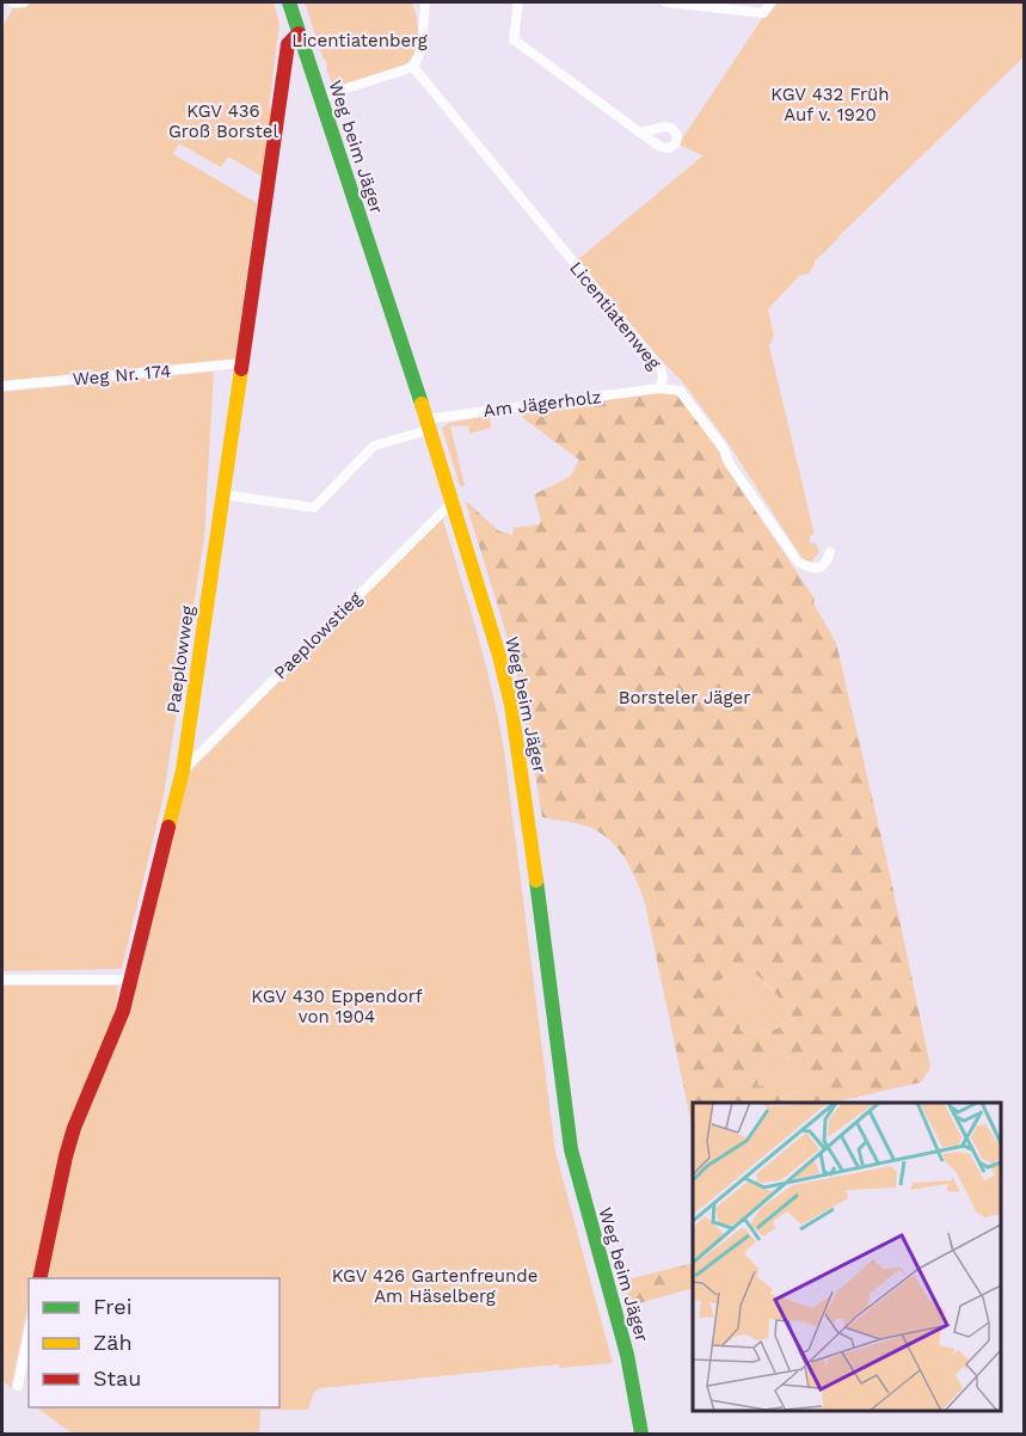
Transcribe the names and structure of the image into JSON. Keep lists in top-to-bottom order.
{
  "streets": {
    "street": [
      "Weg beim Jäger",
      "Licentiatenweg",
      "Weg Nr. 174",
      "Am Jägerholz",
      "Paeplowstieg",
      "Paeplowweg"
    ]
  },
  "crossings": [
    ["Weg beim Jäger", "Am Jägerholz"],
    ["Weg beim Jäger", "Paeplowstieg"],
    ["Weg beim Jäger", "Paeplowweg"],
    ["Licentiatenweg", "Am Jägerholz"],
    ["Weg Nr. 174", "Paeplowweg"],
    ["Am Jägerholz", "Paeplowweg"],
    ["Paeplowstieg", "Paeplowweg"]
  ],
  "parks": [
    "Licentiatenberg",
    "KGV 432 Früh Auf v. 1920",
    "KGV 436 Groß Borstel",
    "Borsteler Jäger",
    "KGV 430 Eppendorf von 1904",
    "KGV 426 Gartenfreunde Am Häselberg"
  ],
  "legend": ["Frei", "Zäh", "Stau"]
}
